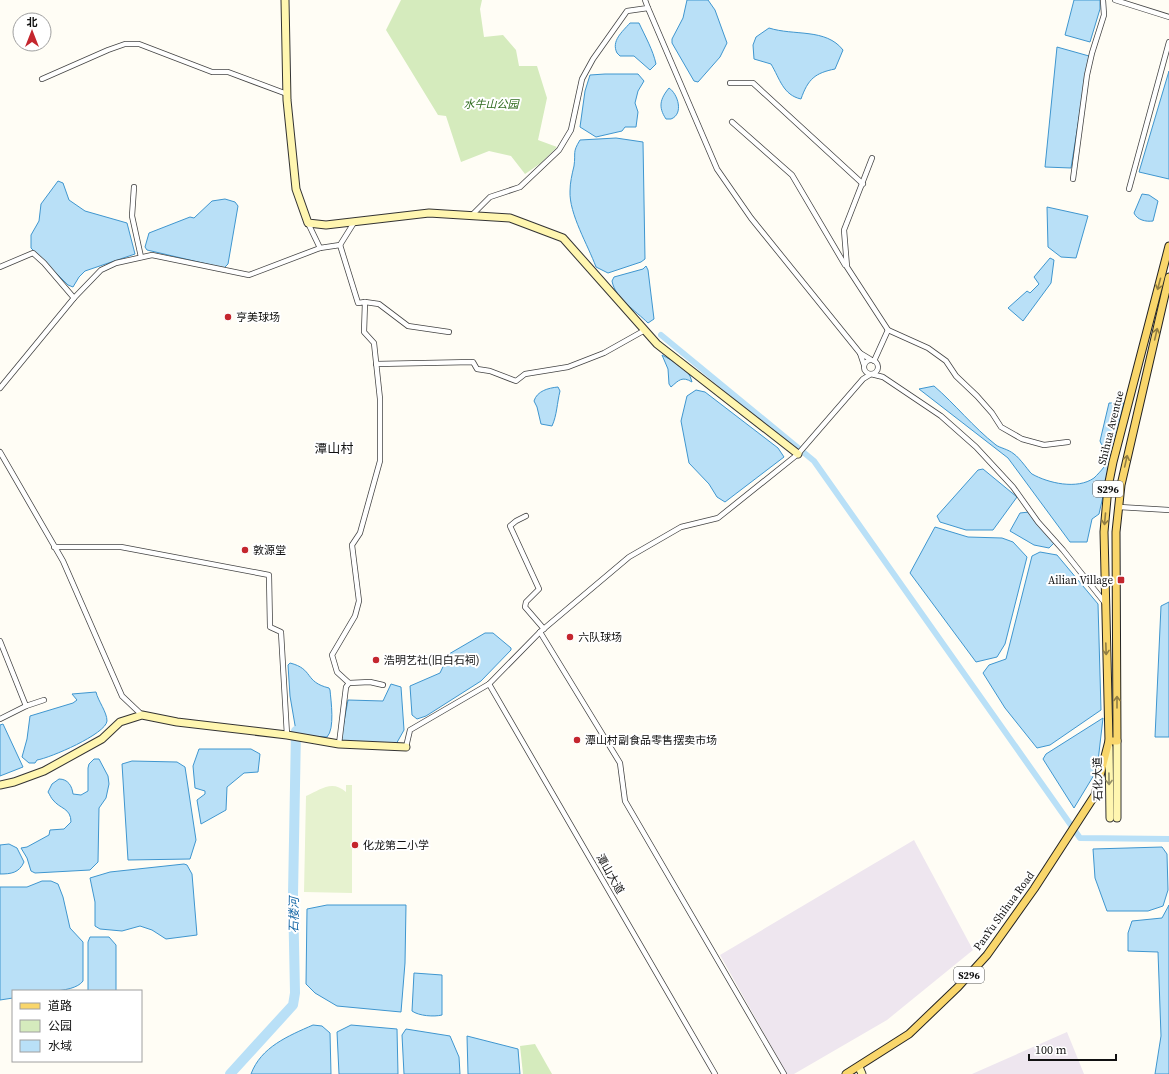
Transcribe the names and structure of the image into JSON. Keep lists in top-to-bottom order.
{
  "streets": {
    "main road": ["Shihua Aventue", "S296", "PanYu Shihua Road"],
    "street": ["石化大道", "潭山大道"]
  },
  "crossings": [
    ["Shihua Aventue", "石化大道"],
    ["Shihua Aventue", "PanYu Shihua Road"],
    ["石化大道", "PanYu Shihua Road"]
  ],
  "districts": ["潭山村"],
  "water": ["石楼河"],
  "parks": ["水牛山公园"],
  "places": {
    "other": [
      "亨美球场",
      "敦源堂",
      "六队球场",
      "浩明艺社(旧白石祠)",
      "潭山村副食品零售摆卖市场",
      "化龙第二小学"
    ],
    "transit": ["Ailian Village"]
  },
  "legend": ["道路", "公园", "水域"],
  "scale_bar": "100 m",
  "north": "top"
}
